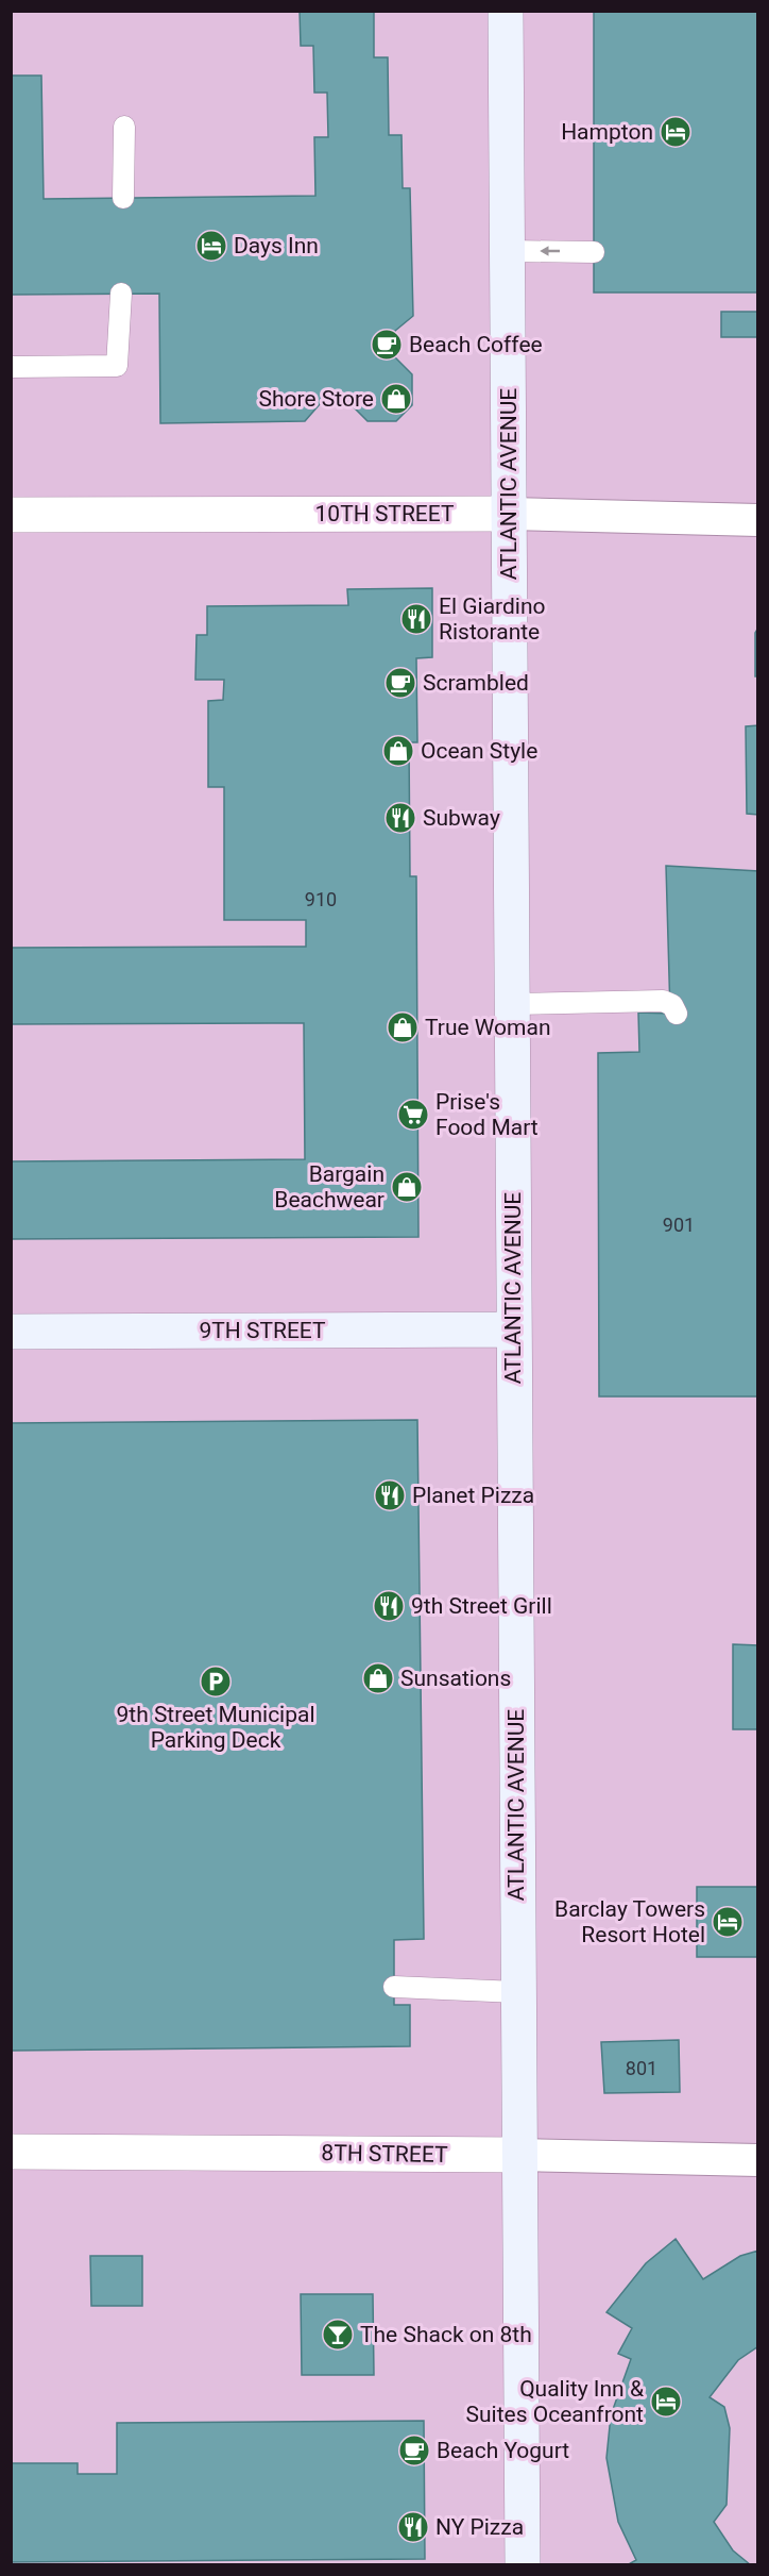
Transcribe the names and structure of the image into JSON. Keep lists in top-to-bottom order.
{
  "streets": {
    "main road": ["ATLANTIC AVENUE", "9TH STREET"],
    "street": ["10TH STREET", "8TH STREET"]
  },
  "crossings": [
    ["ATLANTIC AVENUE", "10TH STREET"],
    ["ATLANTIC AVENUE", "9TH STREET"],
    ["ATLANTIC AVENUE", "8TH STREET"]
  ],
  "places": {
    "hotel": [
      "Hampton",
      "Days Inn",
      "Barclay Towers Resort Hotel",
      "Quality Inn & Suites Oceanfront"
    ],
    "cafe": ["Beach Coffee", "Scrambled", "Beach Yogurt"],
    "shop": [
      "Shore Store",
      "Ocean Style",
      "True Woman",
      "Bargain Beachwear",
      "Sunsations"
    ],
    "restaurant": [
      "El Giardino Ristorante",
      "Subway",
      "Planet Pizza",
      "9th Street Grill",
      "NY Pizza"
    ],
    "supermarket": ["Prise's Food Mart"],
    "parking": ["9th Street Municipal Parking Deck"],
    "bar": ["The Shack on 8th"]
  },
  "house_numbers": ["910", "901", "801"]
}
